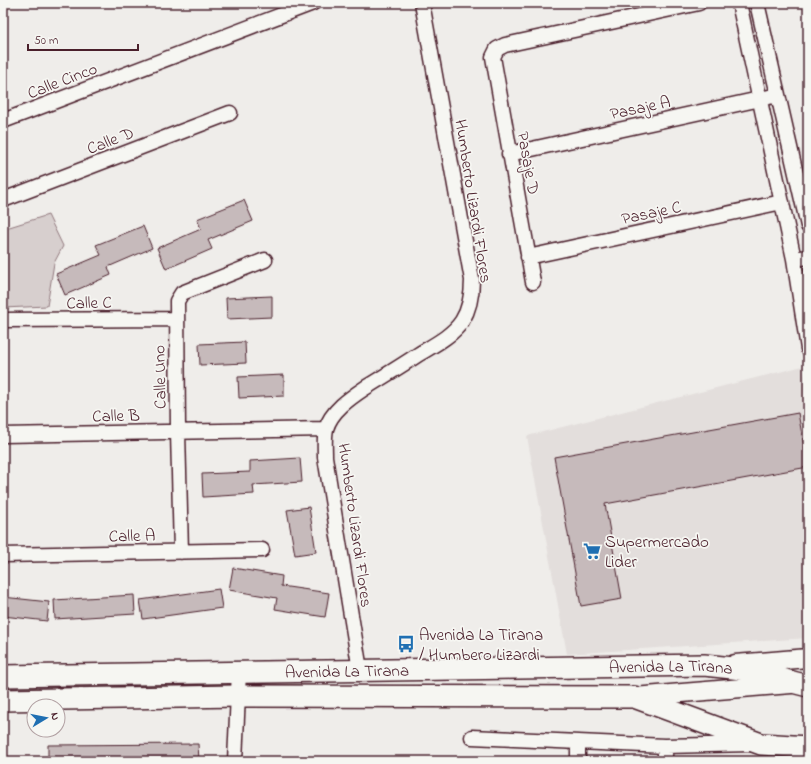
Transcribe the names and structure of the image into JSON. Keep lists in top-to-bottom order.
{
  "streets": {
    "highway": ["Avenida La Tirana"],
    "street": [
      "Calle Cinco",
      "Pasaje A",
      "Calle D",
      "Pasaje D",
      "Humberto Lizardi Flores",
      "Pasaje C",
      "Calle C",
      "Calle Uno",
      "Calle B",
      "Calle A"
    ]
  },
  "crossings": [
    ["Pasaje A", "Pasaje D"],
    ["Pasaje D", "Pasaje C"],
    ["Humberto Lizardi Flores", "Calle B"],
    ["Humberto Lizardi Flores", "Avenida La Tirana"],
    ["Calle C", "Calle Uno"],
    ["Calle Uno", "Calle B"],
    ["Calle Uno", "Calle A"]
  ],
  "places": {
    "supermarket": ["Supermercado Lider"],
    "bus stop": ["Avenida La Tirana / Humbero Lizardi"]
  },
  "scale_bar": "50 m",
  "north": "right"
}
